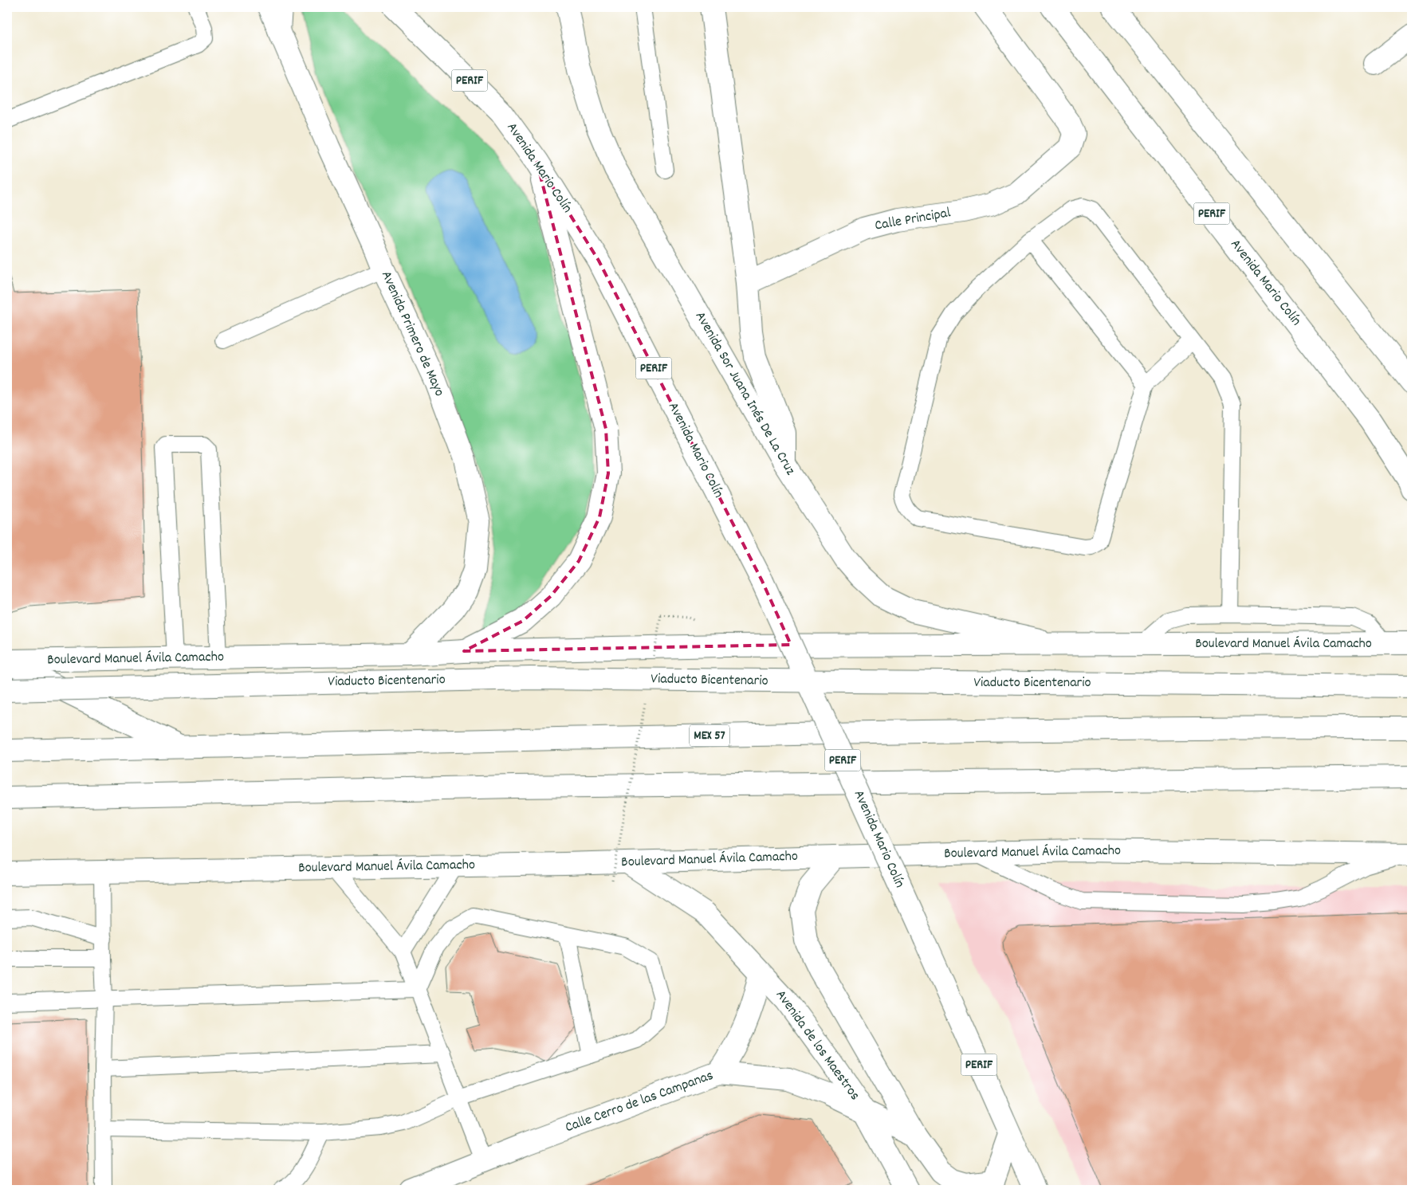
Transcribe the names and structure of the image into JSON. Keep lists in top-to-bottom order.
{
  "streets": {
    "main road": [
      "PERIF",
      "Avenida Mario Colín",
      "Calle Principal",
      "Avenida Primero de Mayo",
      "Avenida Sor Juana Inés De La Cruz",
      "Boulevard Manuel Ávila Camacho",
      "Viaducto Bicentenario",
      "MEX 57",
      "Avenida de los Maestros",
      "Calle Cerro de las Campanas"
    ]
  },
  "crossings": [
    ["PERIF", "Avenida Mario Colín"],
    ["Avenida Primero de Mayo", "Boulevard Manuel Ávila Camacho"],
    ["Avenida Sor Juana Inés De La Cruz", "Boulevard Manuel Ávila Camacho"],
    ["Boulevard Manuel Ávila Camacho", "Avenida de los Maestros"],
    ["Avenida de los Maestros", "Calle Cerro de las Campanas"]
  ]
}
